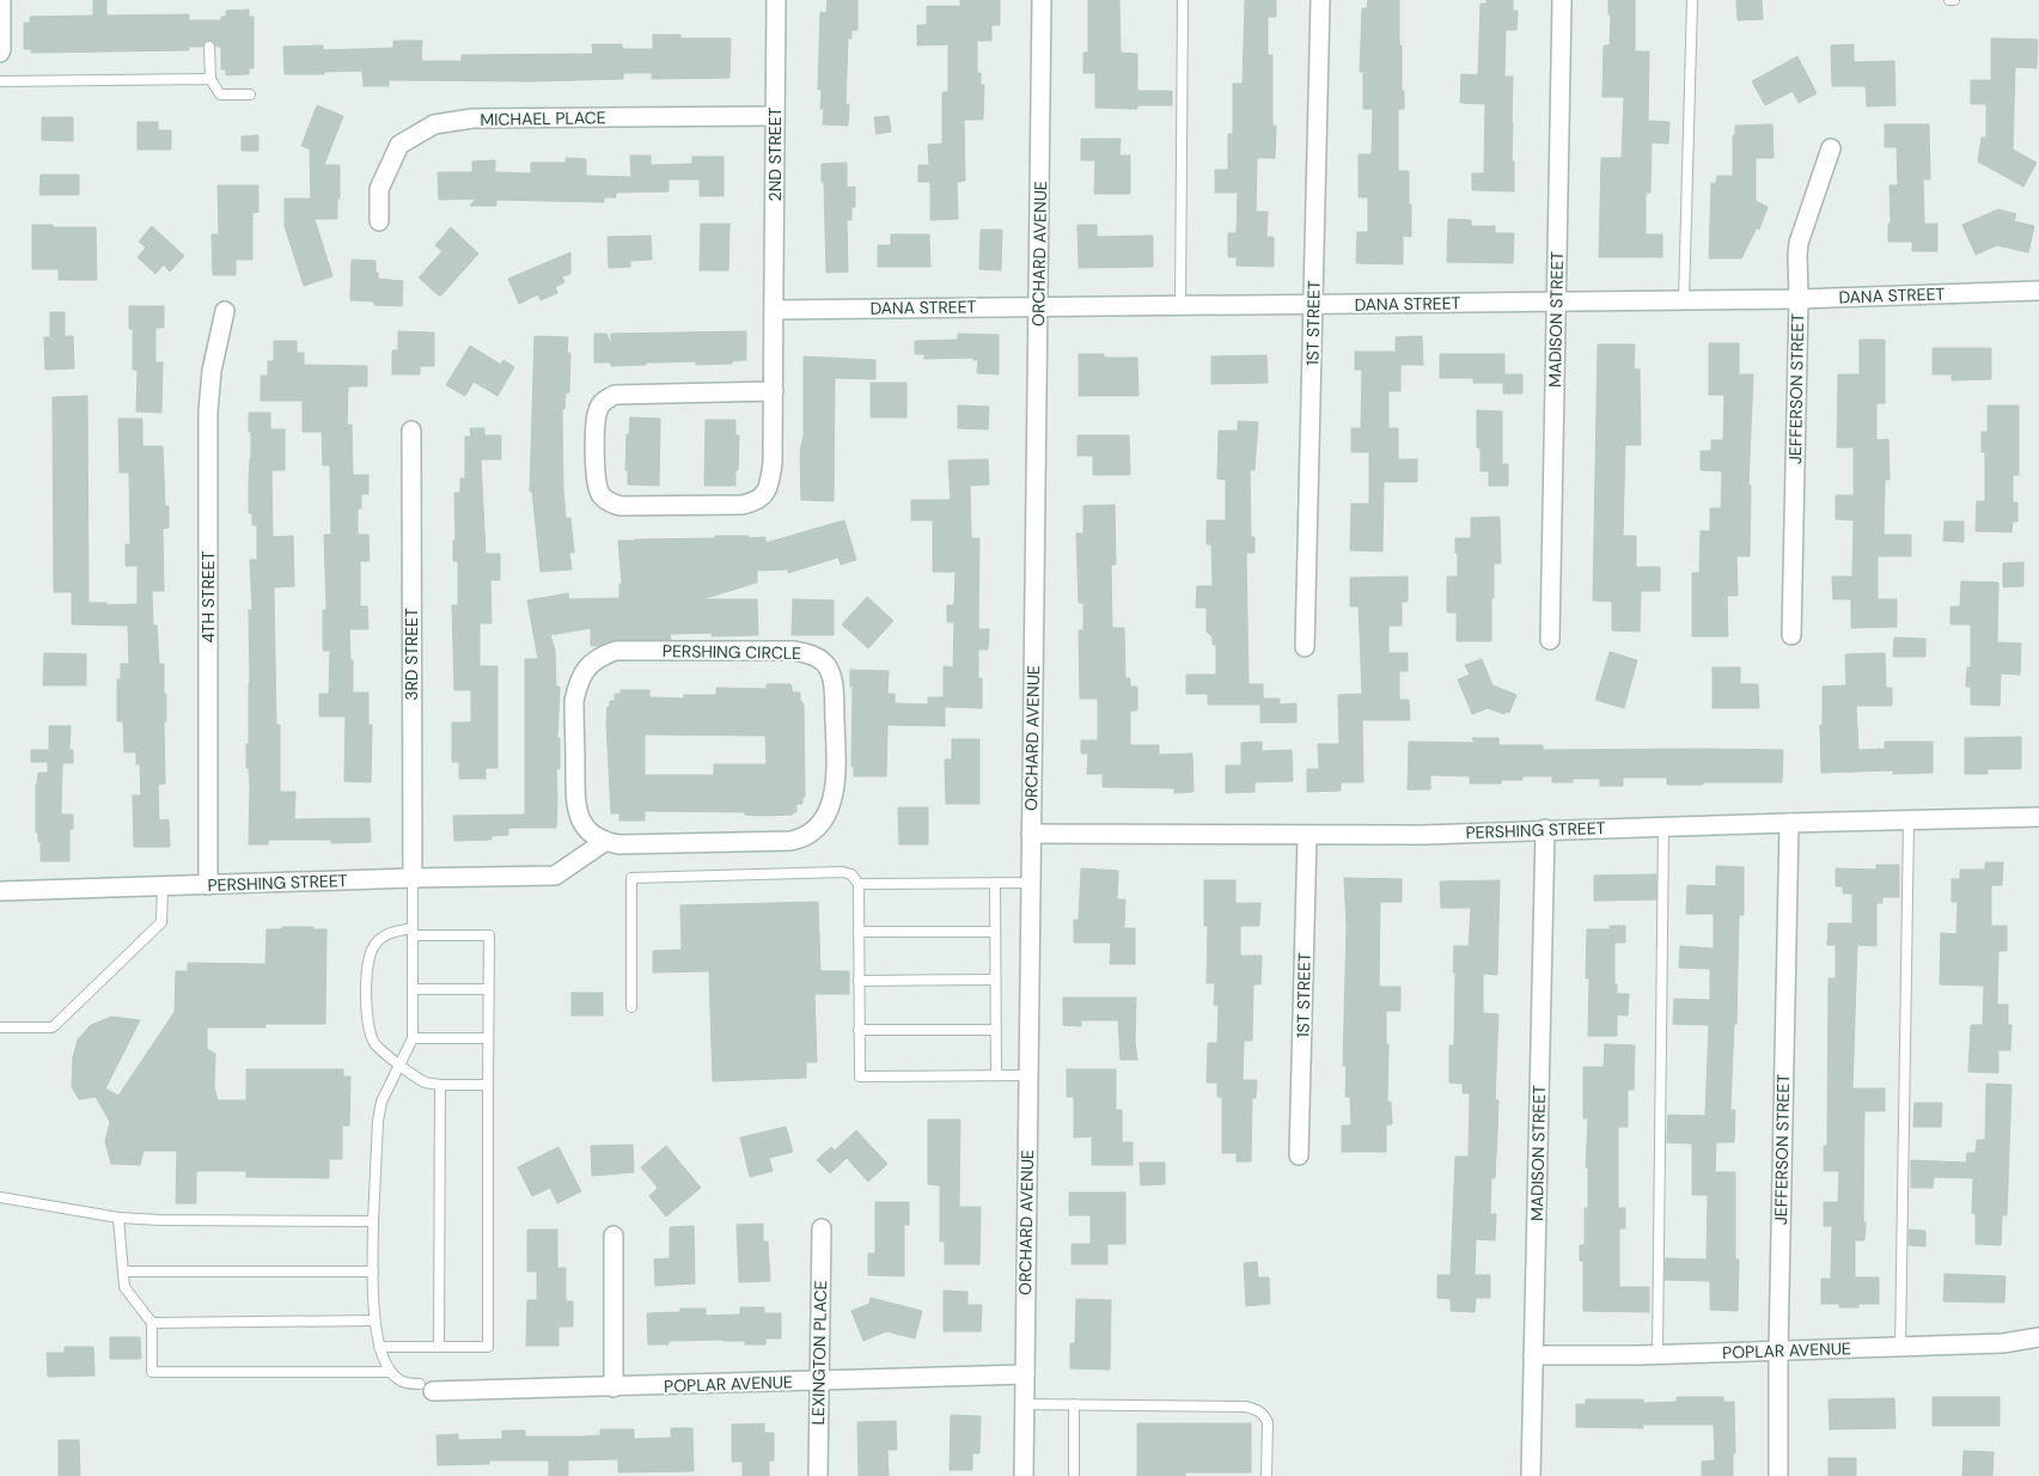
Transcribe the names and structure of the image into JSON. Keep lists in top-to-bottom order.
{
  "streets": {
    "street": [
      "MICHAEL PLACE",
      "2ND STREET",
      "ORCHARD AVENUE",
      "DANA STREET",
      "MADISON STREET",
      "1ST STREET",
      "JEFFERSON STREET",
      "4TH STREET",
      "PERSHING CIRCLE",
      "3RD STREET",
      "PERSHING STREET",
      "POPLAR AVENUE",
      "LEXINGTON PLACE"
    ]
  },
  "crossings": [
    ["MICHAEL PLACE", "2ND STREET"],
    ["2ND STREET", "DANA STREET"],
    ["ORCHARD AVENUE", "DANA STREET"],
    ["ORCHARD AVENUE", "PERSHING STREET"],
    ["ORCHARD AVENUE", "POPLAR AVENUE"],
    ["DANA STREET", "MADISON STREET"],
    ["DANA STREET", "1ST STREET"],
    ["DANA STREET", "JEFFERSON STREET"],
    ["MADISON STREET", "PERSHING STREET"],
    ["MADISON STREET", "POPLAR AVENUE"],
    ["1ST STREET", "PERSHING STREET"],
    ["JEFFERSON STREET", "PERSHING STREET"],
    ["JEFFERSON STREET", "POPLAR AVENUE"],
    ["4TH STREET", "PERSHING STREET"],
    ["PERSHING CIRCLE", "PERSHING STREET"],
    ["3RD STREET", "PERSHING STREET"],
    ["POPLAR AVENUE", "LEXINGTON PLACE"]
  ]
}
